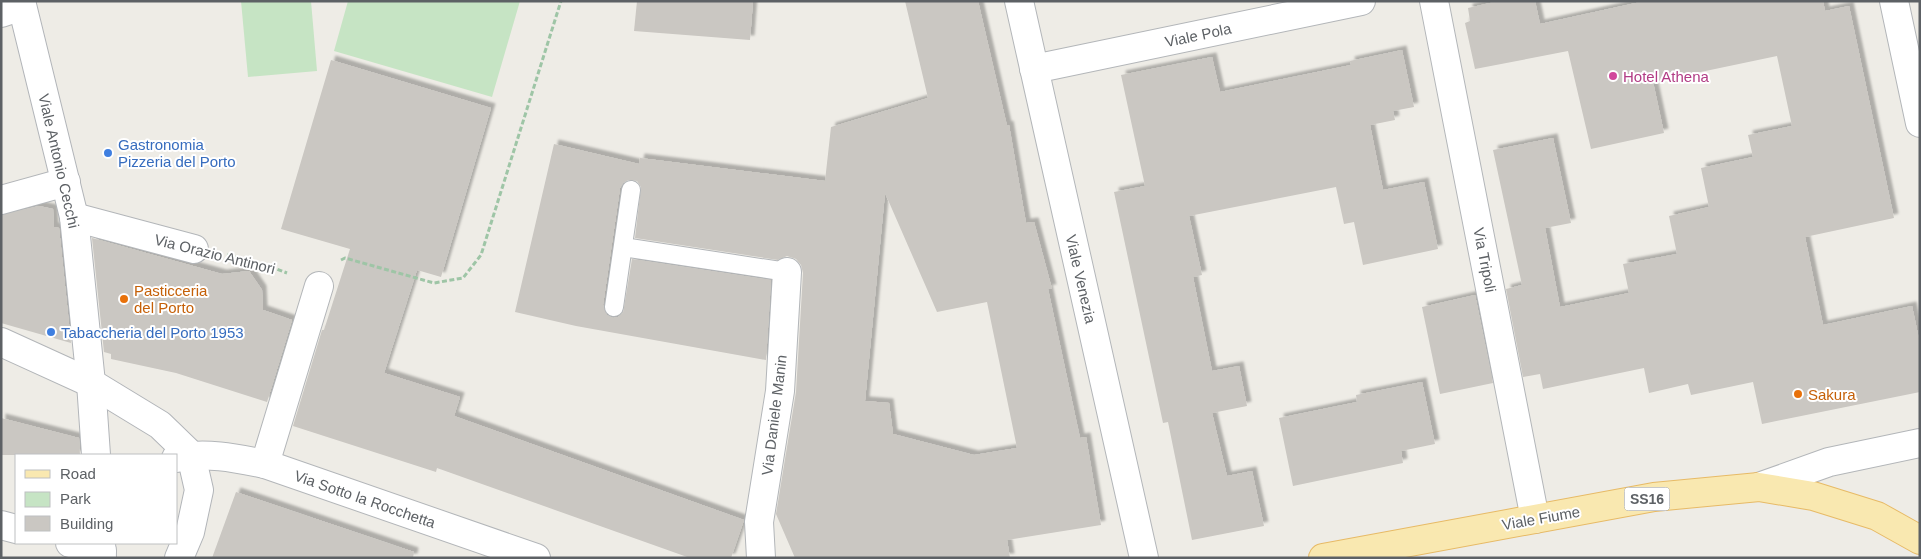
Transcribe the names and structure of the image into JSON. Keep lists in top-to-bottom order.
{
  "streets": {
    "main road": ["SS16", "Viale Fiume"],
    "street": [
      "Viale Pola",
      "Viale Antonio Cecchi",
      "Via Orazio Antinori",
      "Via Tripoli",
      "Viale Venezia",
      "Via Daniele Manin",
      "Via Sotto la Rocchetta"
    ]
  },
  "crossings": [
    ["Viale Pola", "Viale Venezia"],
    ["Viale Antonio Cecchi", "Via Orazio Antinori"],
    ["Via Tripoli", "Viale Fiume"]
  ],
  "places": [
    "Hotel Athena",
    "Gastronomia Pizzeria del Porto",
    "Pasticceria del Porto",
    "Tabaccheria del Porto 1953",
    "Sakura"
  ],
  "legend": ["Road", "Park", "Building"]
}
